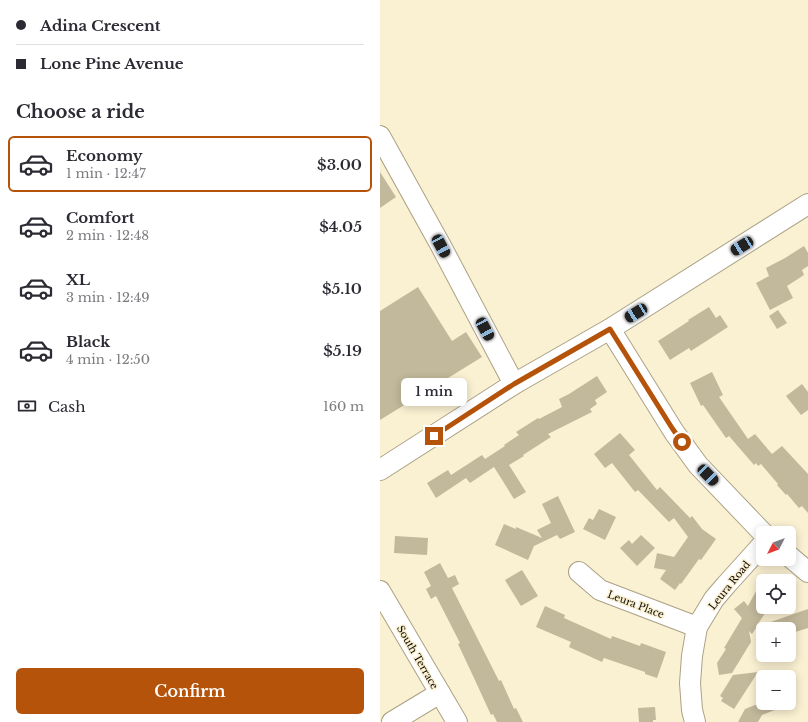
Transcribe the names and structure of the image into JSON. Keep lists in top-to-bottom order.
{
  "streets": {
    "street": ["Leura Road", "Leura Place", "South Terrace"]
  },
  "crossings": [
    ["Leura Road", "Leura Place"]
  ],
  "north": "bottom left",
  "page": {
    "banner": ["Adina Crescent", "Lone Pine Avenue"],
    "heading": "Choose a ride",
    "list": [
      {
        "name": "Economy",
        "note": "1 min · 12:47",
        "value": "$3.00"
      },
      {
        "name": "Comfort",
        "note": "2 min · 12:48",
        "value": "$4.05"
      },
      {
        "name": "XL",
        "note": "3 min · 12:49",
        "value": "$5.10"
      },
      {
        "name": "Black",
        "note": "4 min · 12:50",
        "value": "$5.19"
      }
    ],
    "bubble": "1 min",
    "pay": ["Cash", "160 m"],
    "map_buttons": ["+", "−"],
    "buttons": "Confirm"
  }
}
